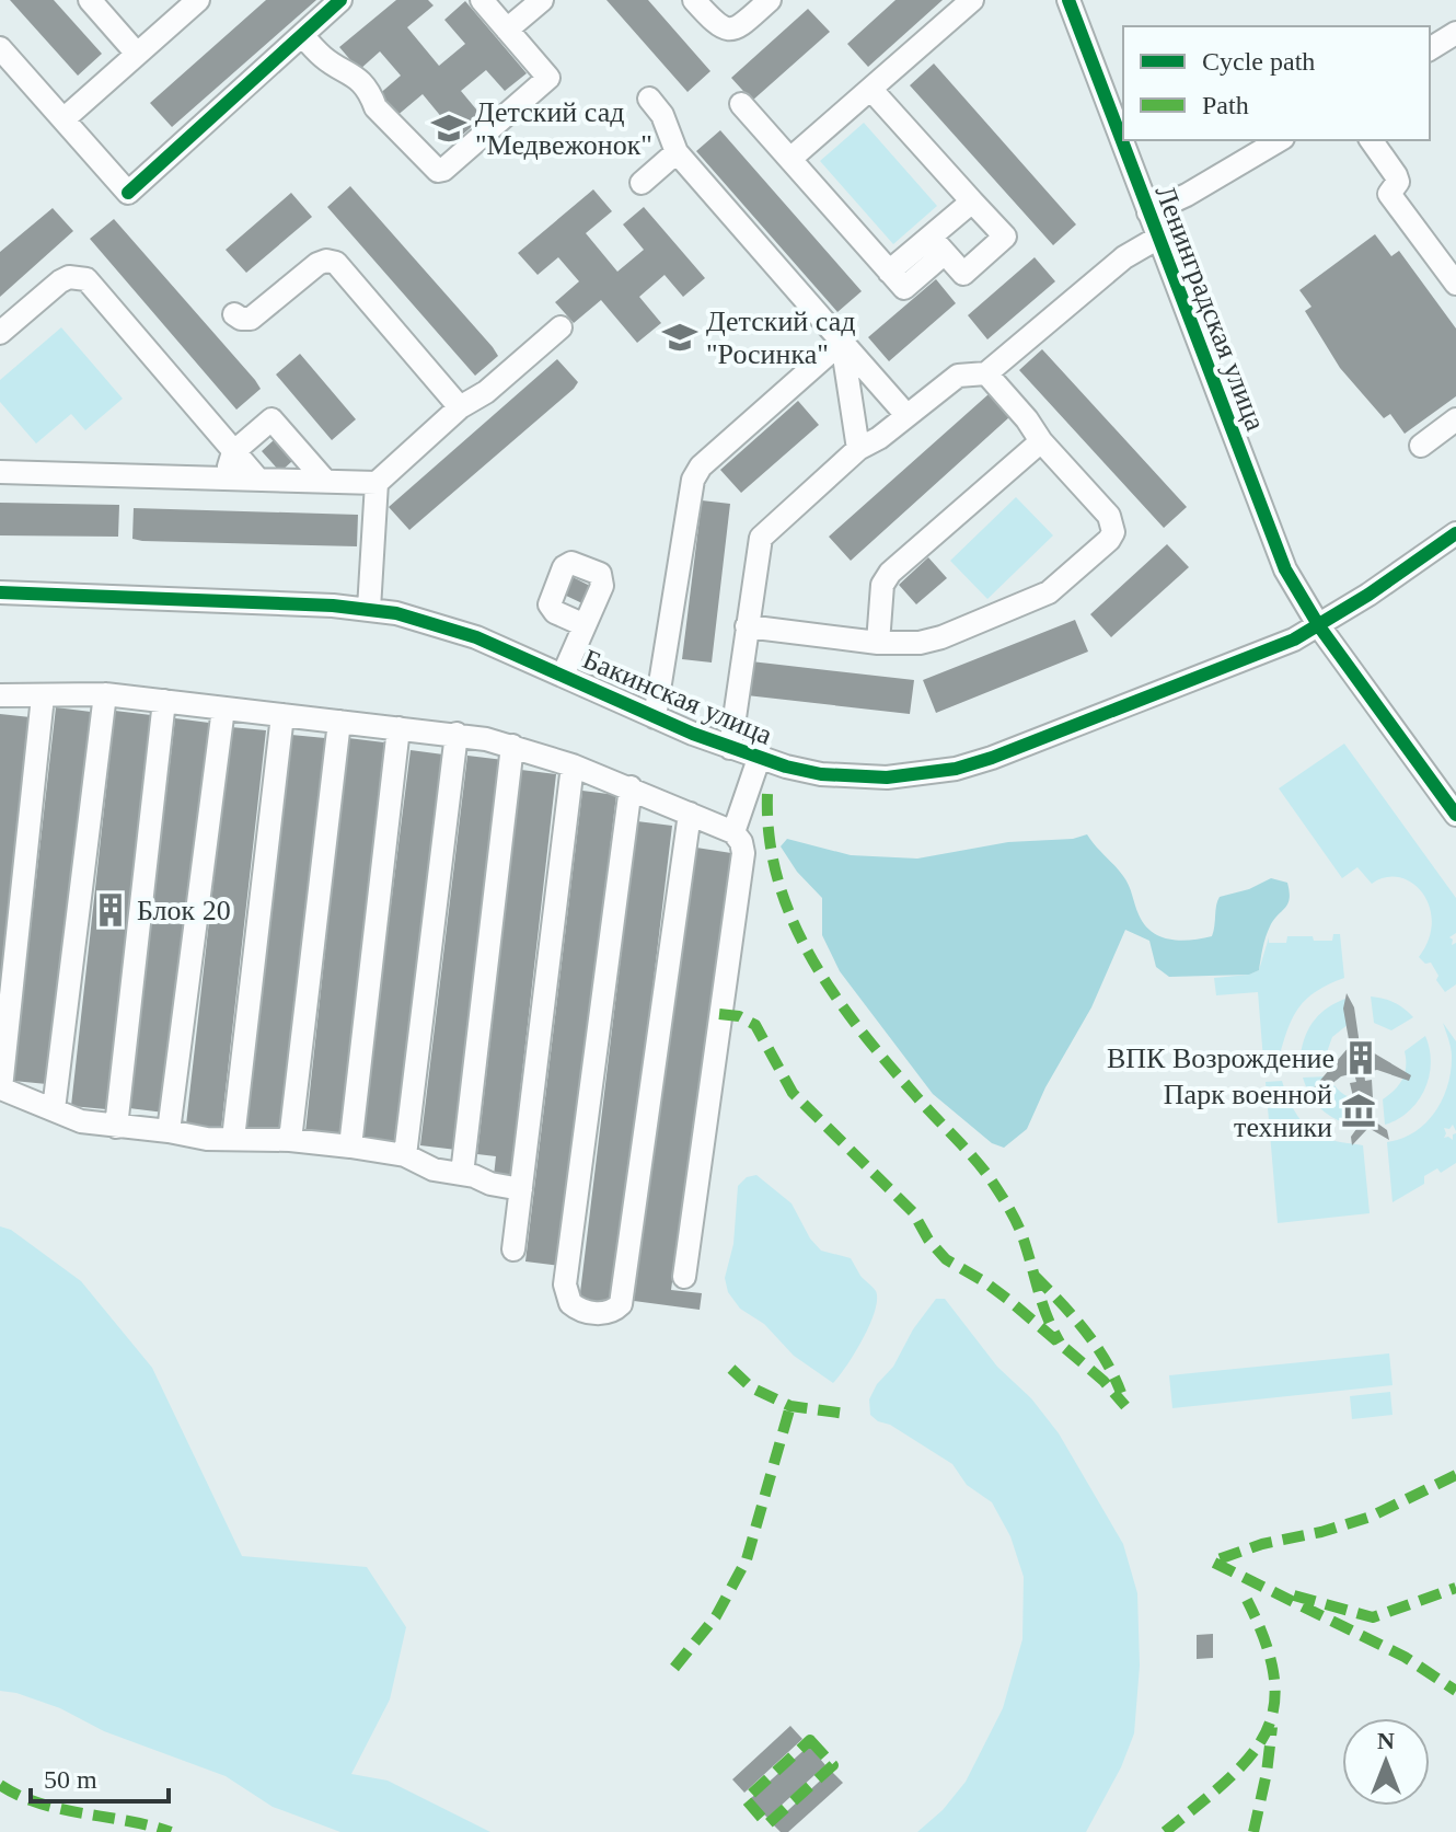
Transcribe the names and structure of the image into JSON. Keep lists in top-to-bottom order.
{
  "streets": {
    "street": ["Ленинградская улица", "Бакинская улица"]
  },
  "crossings": [
    ["Ленинградская улица", "Бакинская улица"]
  ],
  "places": {
    "school or university": ["Детский сад \"Медвежонок\"", "Детский сад \"Росинка\""],
    "building": ["Блок 20", "ВПК Возрождение"],
    "museum": ["Парк военной техники"]
  },
  "legend": ["Cycle path", "Path"],
  "scale_bar": "50 m",
  "north": "top"
}
